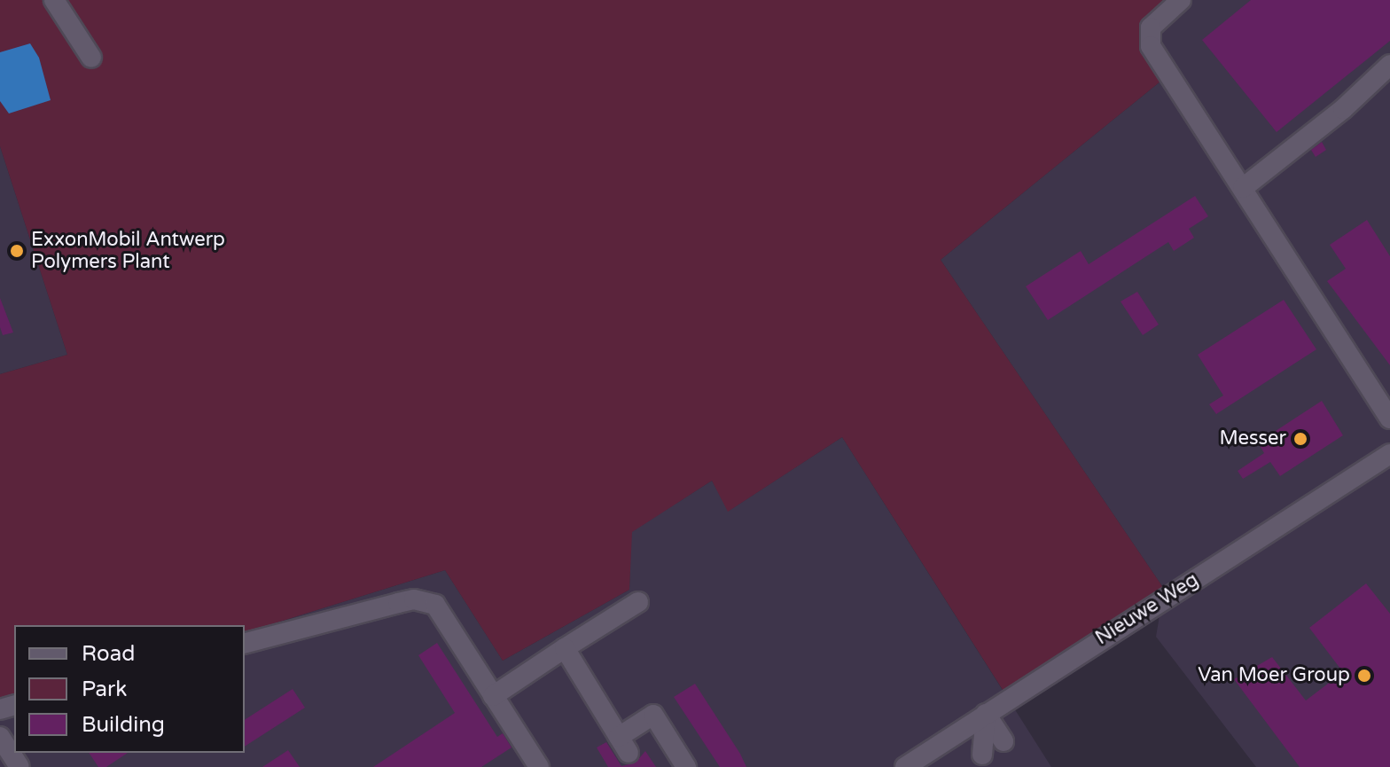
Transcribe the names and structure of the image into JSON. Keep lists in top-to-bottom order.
{
  "streets": {
    "street": ["Nieuwe Weg"]
  },
  "places": ["ExxonMobil Antwerp Polymers Plant", "Messer", "Van Moer Group"],
  "legend": ["Road", "Park", "Building"]
}
